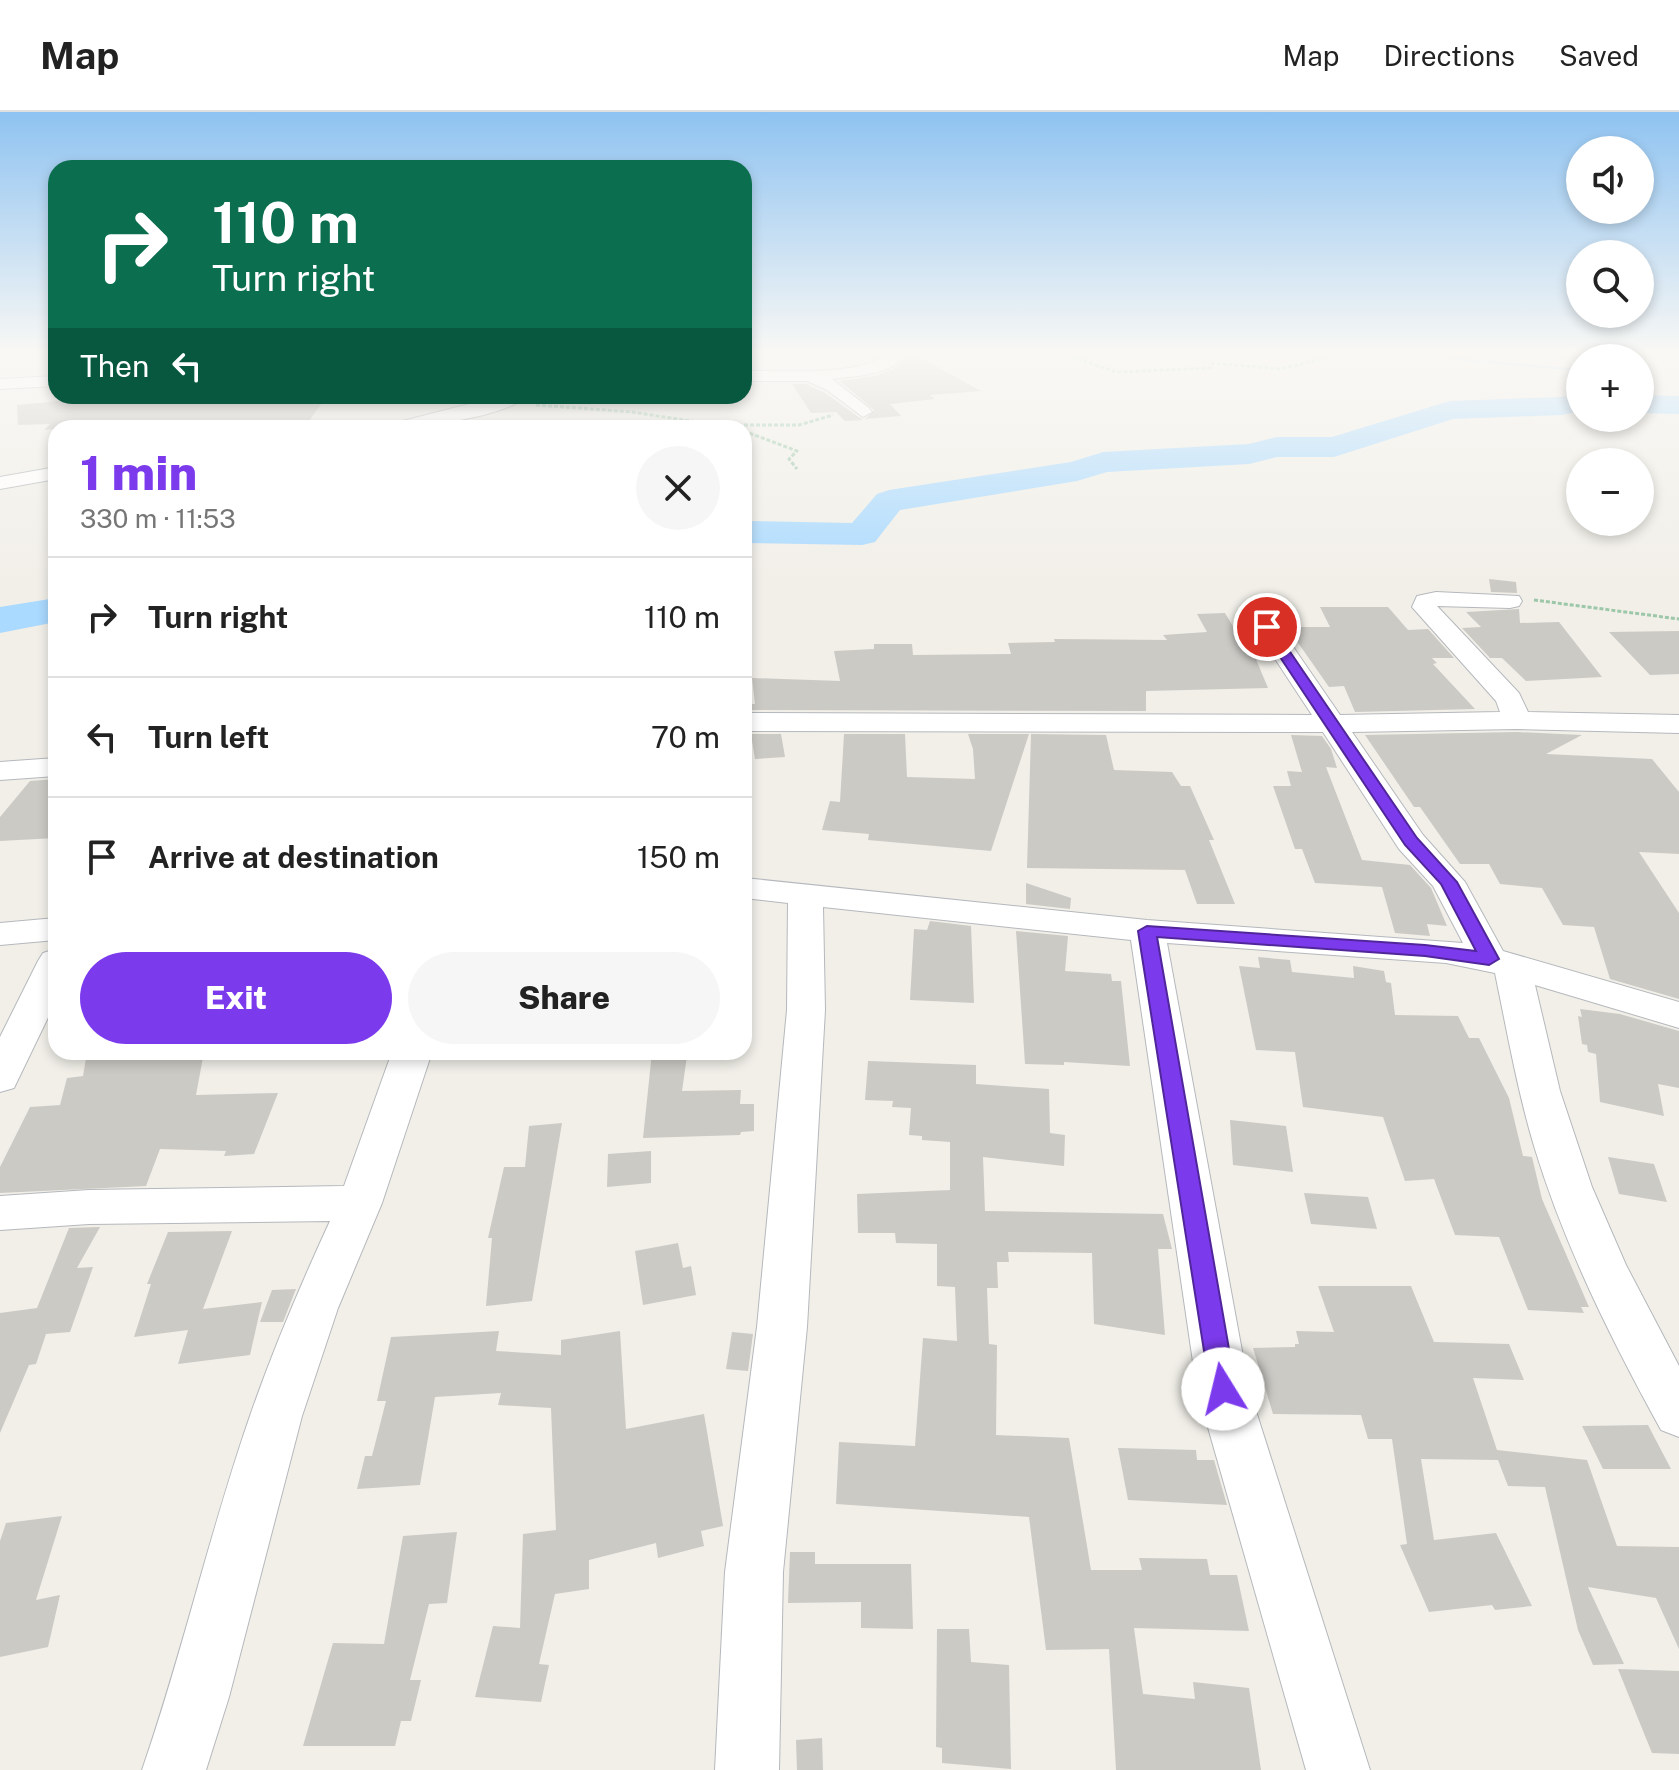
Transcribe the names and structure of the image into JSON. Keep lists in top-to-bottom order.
{
  "page": {
    "header": "Map",
    "nav": ["Map", "Directions", "Saved"],
    "map_buttons": ["+", "−"],
    "turn": ["110 m", "Turn right"],
    "then": "Then",
    "heading": ["1 min", "330 m · 11:53"],
    "list": [
      {
        "name": "Turn right",
        "value": "110 m"
      },
      {
        "name": "Turn left",
        "value": "70 m"
      },
      {
        "name": "Arrive at destination",
        "value": "150 m"
      }
    ],
    "buttons": ["Exit", "Share"]
  }
}
